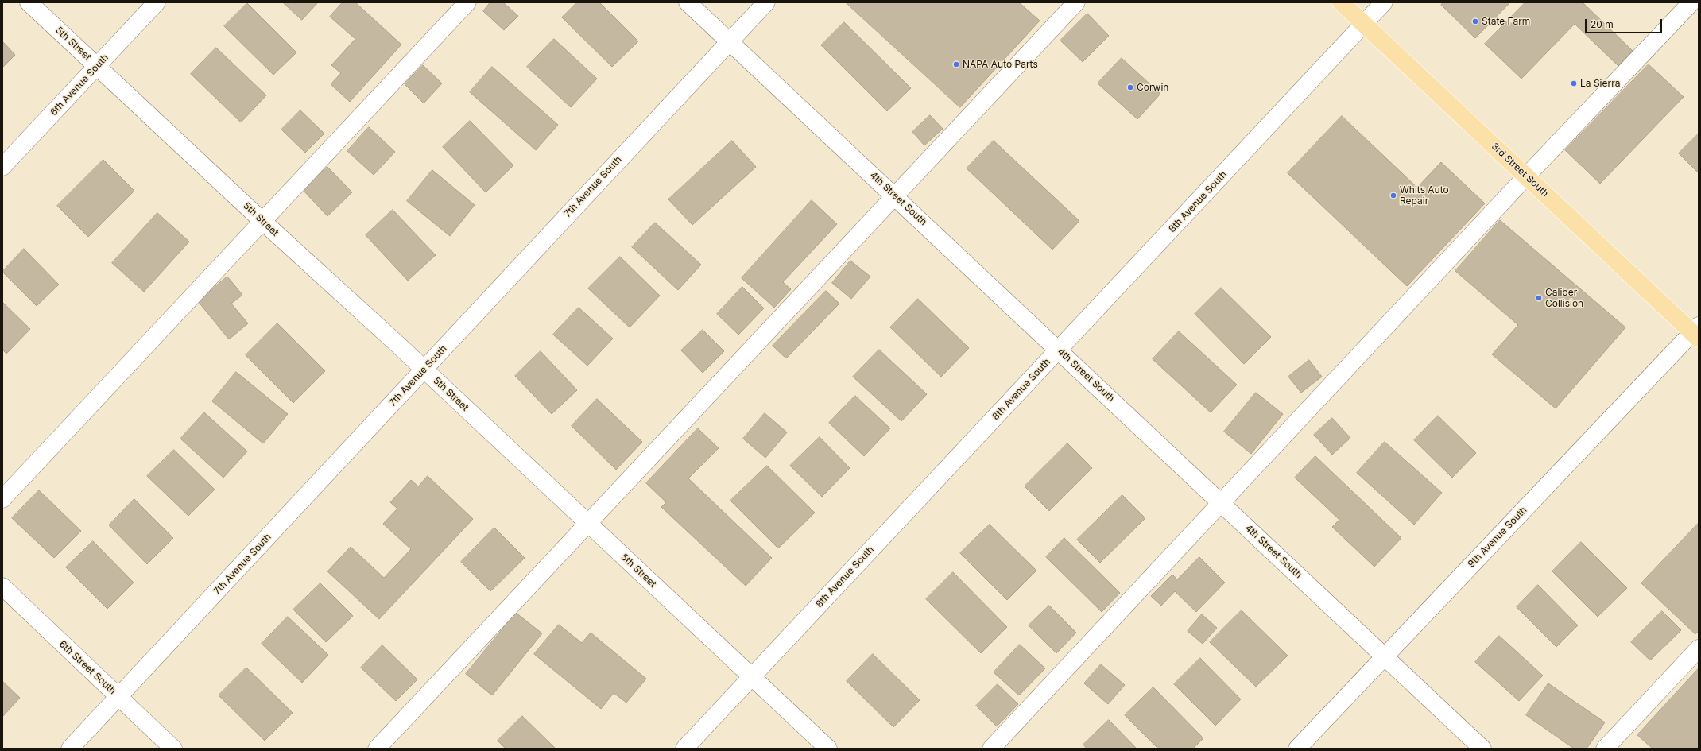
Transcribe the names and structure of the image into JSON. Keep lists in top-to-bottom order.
{
  "streets": {
    "main road": ["3rd Street South"],
    "street": [
      "5th Street",
      "6th Avenue South",
      "7th Avenue South",
      "4th Street South",
      "8th Avenue South",
      "9th Avenue South",
      "6th Street South"
    ]
  },
  "crossings": [
    ["5th Street", "6th Avenue South"],
    ["5th Street", "7th Avenue South"],
    ["5th Street", "8th Avenue South"],
    ["3rd Street South", "8th Avenue South"],
    ["3rd Street South", "9th Avenue South"],
    ["7th Avenue South", "4th Street South"],
    ["7th Avenue South", "6th Street South"],
    ["4th Street South", "8th Avenue South"],
    ["4th Street South", "9th Avenue South"]
  ],
  "places": [
    "State Farm",
    "NAPA Auto Parts",
    "La Sierra",
    "Corwin",
    "Whits Auto Repair",
    "Caliber Collision"
  ],
  "scale_bar": "20 m"
}
